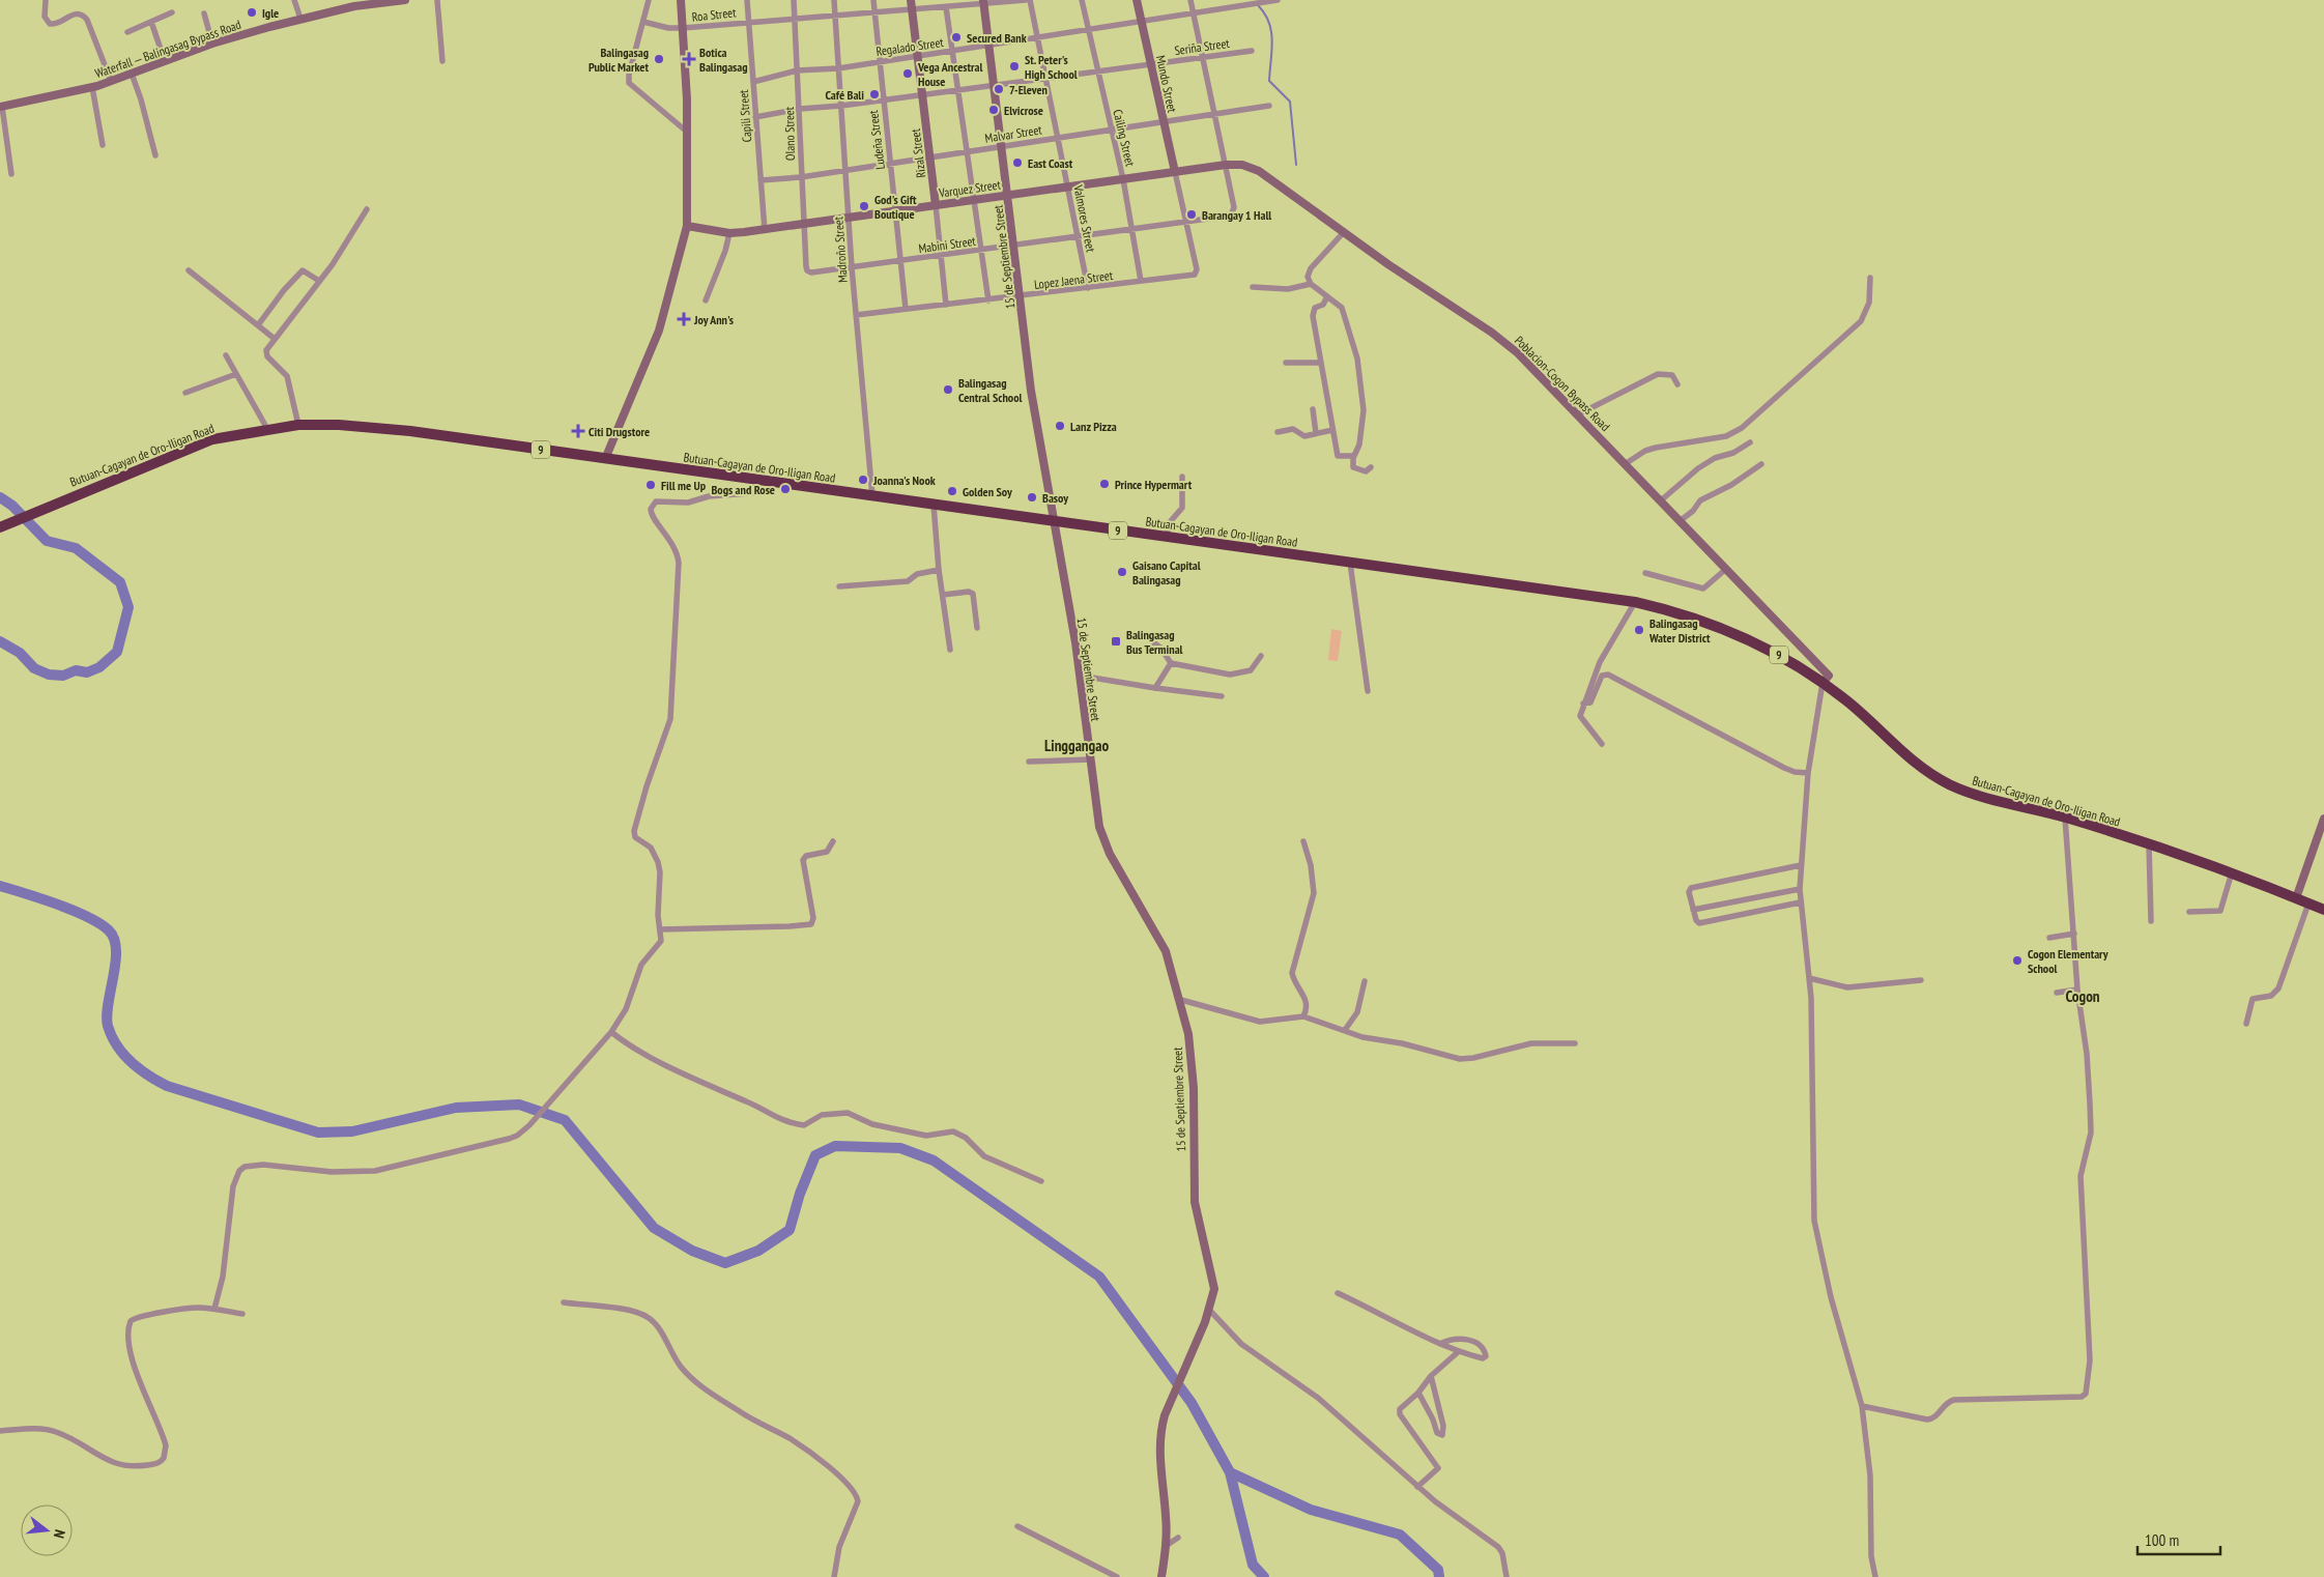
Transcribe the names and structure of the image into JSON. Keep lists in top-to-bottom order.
{
  "streets": {
    "highway": ["9", "Butuan-Cagayan de Oro-Iligan Road"],
    "street": [
      "Roa Street",
      "Regalado Street",
      "Seriña Street",
      "Waterfall ‒ Balingasag Bypass Road",
      "Mundo Street",
      "Capili Street",
      "Olano Street",
      "Malvar Street",
      "Cailing Street",
      "Ludeña Street",
      "Rizal Street",
      "Varquez Street",
      "Valmores Street",
      "Mabini Street",
      "Madroño Street",
      "15 de Septiembre Street",
      "Lopez Jaena Street",
      "Poblacion-Cogon Bypass Road"
    ]
  },
  "crossings": [
    ["Roa Street", "Capili Street"],
    ["Roa Street", "Olano Street"],
    ["Roa Street", "Ludeña Street"],
    ["Roa Street", "Rizal Street"],
    ["Roa Street", "Madroño Street"],
    ["Roa Street", "15 de Septiembre Street"],
    ["Regalado Street", "Mundo Street"],
    ["Regalado Street", "Capili Street"],
    ["Regalado Street", "Olano Street"],
    ["Regalado Street", "Cailing Street"],
    ["Regalado Street", "Ludeña Street"],
    ["Regalado Street", "Rizal Street"],
    ["Regalado Street", "Valmores Street"],
    ["Regalado Street", "Madroño Street"],
    ["Regalado Street", "15 de Septiembre Street"],
    ["Seriña Street", "Mundo Street"],
    ["Seriña Street", "Capili Street"],
    ["Seriña Street", "Olano Street"],
    ["Seriña Street", "Cailing Street"],
    ["Seriña Street", "Ludeña Street"],
    ["Seriña Street", "Rizal Street"],
    ["Seriña Street", "Valmores Street"],
    ["Seriña Street", "Madroño Street"],
    ["Seriña Street", "15 de Septiembre Street"],
    ["Mundo Street", "Malvar Street"],
    ["Mundo Street", "Varquez Street"],
    ["Capili Street", "Malvar Street"],
    ["Capili Street", "Varquez Street"],
    ["Olano Street", "Malvar Street"],
    ["Olano Street", "Varquez Street"],
    ["Olano Street", "Mabini Street"],
    ["Malvar Street", "Cailing Street"],
    ["Malvar Street", "Ludeña Street"],
    ["Malvar Street", "Rizal Street"],
    ["Malvar Street", "Valmores Street"],
    ["Malvar Street", "Madroño Street"],
    ["Malvar Street", "15 de Septiembre Street"],
    ["Cailing Street", "Varquez Street"],
    ["Cailing Street", "Mabini Street"],
    ["Cailing Street", "Lopez Jaena Street"],
    ["Ludeña Street", "Varquez Street"],
    ["Ludeña Street", "Mabini Street"],
    ["Ludeña Street", "Lopez Jaena Street"],
    ["Rizal Street", "Varquez Street"],
    ["Rizal Street", "Mabini Street"],
    ["Rizal Street", "Lopez Jaena Street"],
    ["Varquez Street", "Valmores Street"],
    ["Varquez Street", "Mabini Street"],
    ["Varquez Street", "Madroño Street"],
    ["Varquez Street", "15 de Septiembre Street"],
    ["Varquez Street", "Poblacion-Cogon Bypass Road"],
    ["Valmores Street", "Mabini Street"],
    ["Valmores Street", "Lopez Jaena Street"],
    ["Mabini Street", "Madroño Street"],
    ["Mabini Street", "15 de Septiembre Street"],
    ["Mabini Street", "Lopez Jaena Street"],
    ["Mabini Street", "Poblacion-Cogon Bypass Road"],
    ["Madroño Street", "Lopez Jaena Street"],
    ["Madroño Street", "Butuan-Cagayan de Oro-Iligan Road"],
    ["15 de Septiembre Street", "Lopez Jaena Street"],
    ["15 de Septiembre Street", "Butuan-Cagayan de Oro-Iligan Road"],
    ["Poblacion-Cogon Bypass Road", "Butuan-Cagayan de Oro-Iligan Road"]
  ],
  "districts": ["Linggangao", "Cogon"],
  "places": {
    "other": [
      "Igle",
      "Secured Bank",
      "Balingasag Public Market",
      "St. Peter's High School",
      "Vega Ancestral House",
      "7-Eleven",
      "Café Bali",
      "Elvicrose",
      "East Coast",
      "God's Gift Boutique",
      "Barangay 1 Hall",
      "Balingasag Central School",
      "Lanz Pizza",
      "Joanna's Nook",
      "Prince Hypermart",
      "Fill me Up",
      "Bogs and Rose",
      "Golden Soy",
      "Basoy",
      "Gaisano Capital Balingasag",
      "Balingasag Water District",
      "Cogon Elementary School"
    ],
    "health": ["Botica Balingasag", "Joy Ann's", "Citi Drugstore"],
    "transit": ["Balingasag Bus Terminal"]
  },
  "scale_bar": "100 m",
  "north": "right"
}
